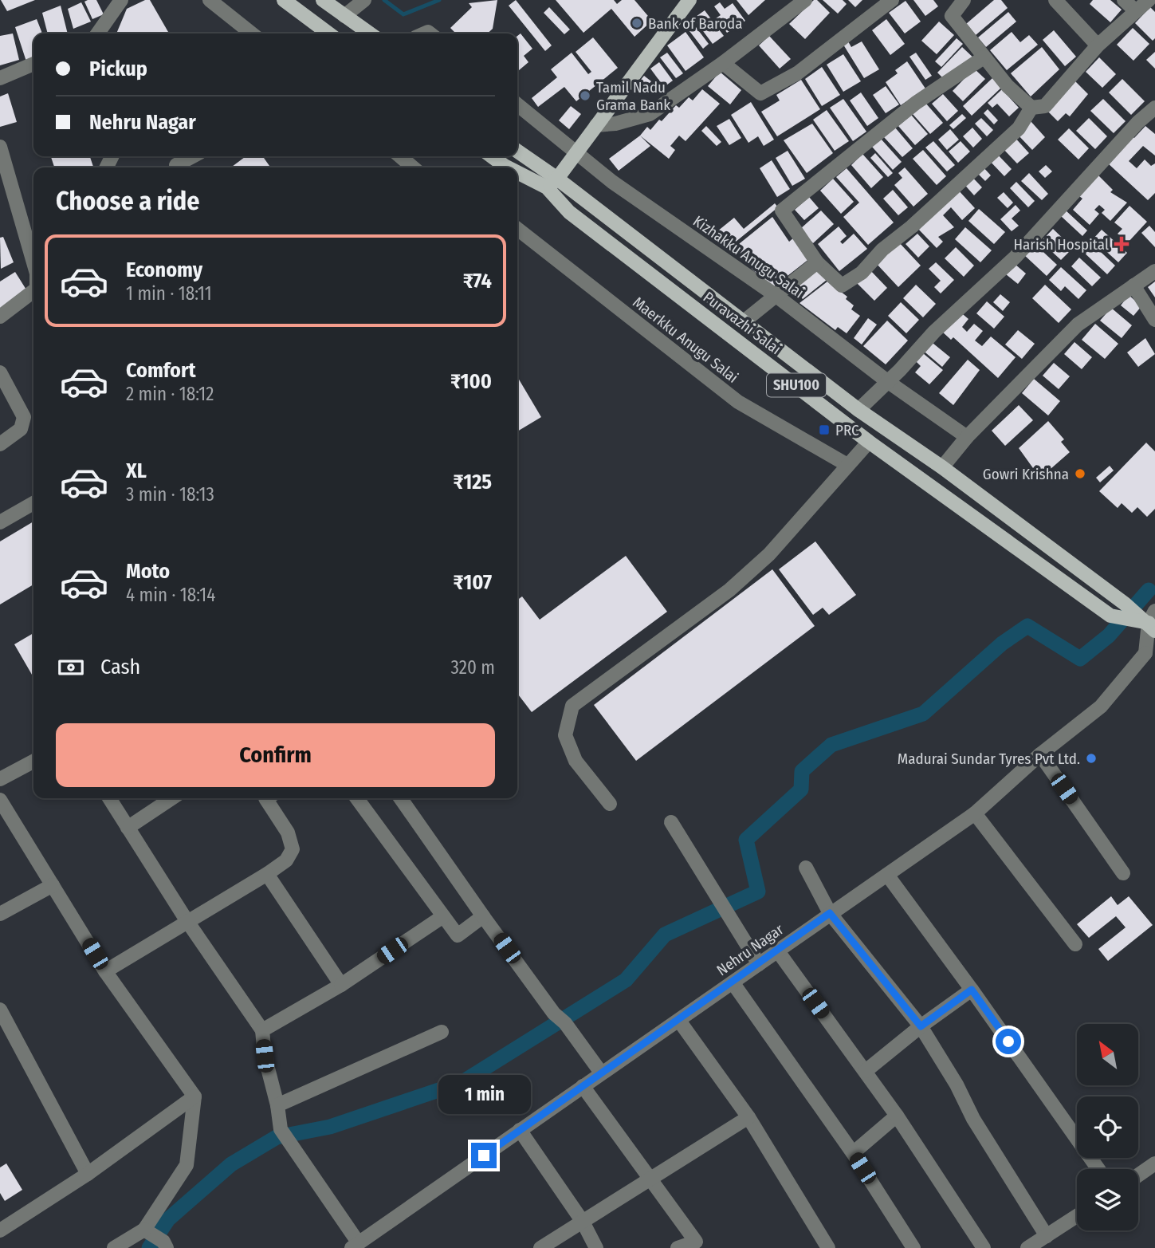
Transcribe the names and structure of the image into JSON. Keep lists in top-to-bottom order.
{
  "streets": {
    "main road": ["Puravazhi Salai", "SHU100"],
    "street": ["Kizhakku Anugu Salai", "Maerkku Anugu Salai", "Nehru Nagar"]
  },
  "places": {
    "other": [
      "Bank of Baroda",
      "Tamil Nadu Grama Bank",
      "Gowri Krishna",
      "Madurai Sundar Tyres Pvt Ltd."
    ],
    "health": ["Harish Hospital"],
    "transit": ["PRC"]
  },
  "north": "top left",
  "page": {
    "banner": ["Pickup", "Nehru Nagar"],
    "heading": "Choose a ride",
    "list": [
      {
        "name": "Economy",
        "note": "1 min · 18:11",
        "value": "₹74"
      },
      {
        "name": "Comfort",
        "note": "2 min · 18:12",
        "value": "₹100"
      },
      {
        "name": "XL",
        "note": "3 min · 18:13",
        "value": "₹125"
      },
      {
        "name": "Moto",
        "note": "4 min · 18:14",
        "value": "₹107"
      }
    ],
    "pay": ["Cash", "320 m"],
    "buttons": "Confirm",
    "bubble": "1 min"
  }
}
